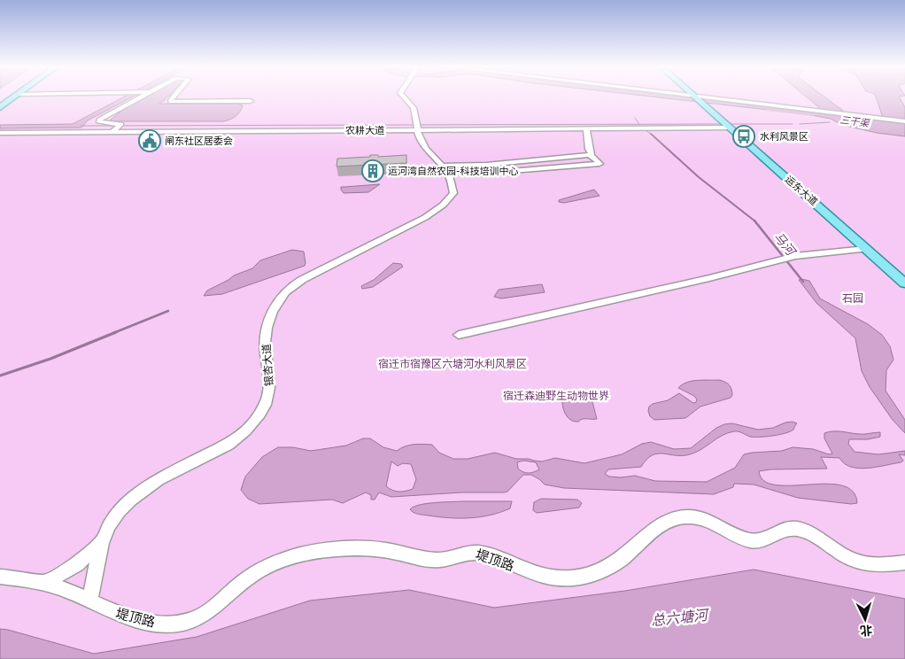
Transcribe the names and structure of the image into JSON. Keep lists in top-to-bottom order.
{
  "streets": {
    "main road": ["运东大道"],
    "street": ["农耕大道", "银杏大道", "堤顶路"]
  },
  "crossings": [
    ["农耕大道", "运东大道"],
    ["农耕大道", "银杏大道"],
    ["银杏大道", "堤顶路"]
  ],
  "water": ["三干渠", "马河", "总六塘河"],
  "parks": ["石园", "宿迁市宿豫区六塘河水利风景区", "宿迁森迪野生动物世界"],
  "places": {
    "bus stop": ["水利风景区"],
    "public building": ["闸东社区居委会"],
    "building": ["运河湾自然农园-科技培训中心"]
  },
  "north": "bottom"
}
